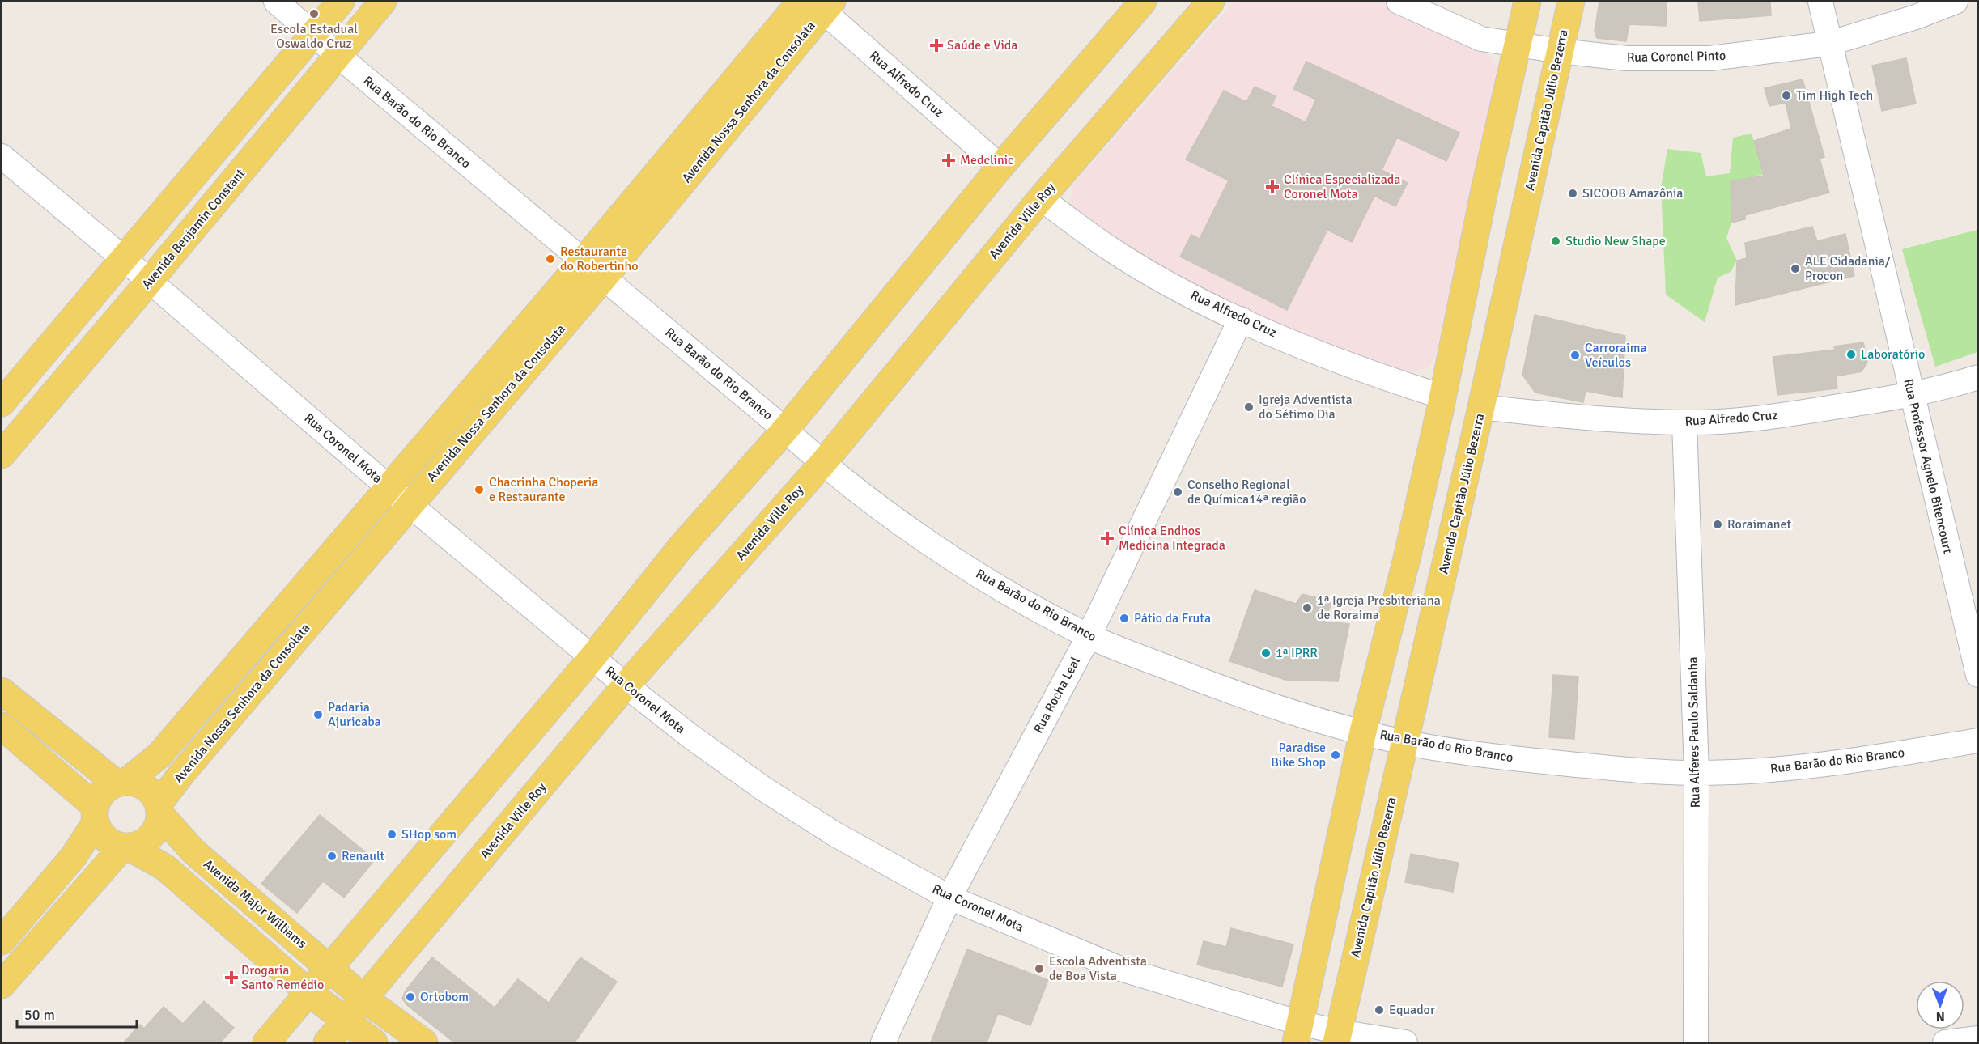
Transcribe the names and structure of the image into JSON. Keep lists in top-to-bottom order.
{
  "streets": {
    "main road": [
      "Avenida Nossa Senhora da Consolata",
      "Avenida Capitão Júlio Bezerra",
      "Avenida Ville Roy",
      "Avenida Benjamin Constant",
      "Avenida Major Williams"
    ],
    "street": [
      "Rua Coronel Pinto",
      "Rua Alfredo Cruz",
      "Rua Barão do Rio Branco",
      "Rua Coronel Mota",
      "Rua Professor Agnelo Bitencourt",
      "Rua Rocha Leal",
      "Rua Alferes Paulo Saldanha"
    ]
  },
  "crossings": [
    ["Rua Coronel Pinto", "Avenida Capitão Júlio Bezerra"],
    ["Rua Coronel Pinto", "Rua Professor Agnelo Bitencourt"],
    ["Rua Alfredo Cruz", "Avenida Nossa Senhora da Consolata"],
    ["Rua Alfredo Cruz", "Avenida Capitão Júlio Bezerra"],
    ["Rua Alfredo Cruz", "Avenida Ville Roy"],
    ["Rua Alfredo Cruz", "Rua Professor Agnelo Bitencourt"],
    ["Rua Alfredo Cruz", "Rua Rocha Leal"],
    ["Rua Alfredo Cruz", "Rua Alferes Paulo Saldanha"],
    ["Avenida Nossa Senhora da Consolata", "Rua Barão do Rio Branco"],
    ["Avenida Nossa Senhora da Consolata", "Rua Coronel Mota"],
    ["Avenida Nossa Senhora da Consolata", "Avenida Major Williams"],
    ["Avenida Capitão Júlio Bezerra", "Rua Barão do Rio Branco"],
    ["Avenida Capitão Júlio Bezerra", "Rua Coronel Mota"],
    ["Rua Barão do Rio Branco", "Avenida Ville Roy"],
    ["Rua Barão do Rio Branco", "Avenida Benjamin Constant"],
    ["Rua Barão do Rio Branco", "Rua Rocha Leal"],
    ["Rua Barão do Rio Branco", "Rua Alferes Paulo Saldanha"],
    ["Avenida Ville Roy", "Rua Coronel Mota"],
    ["Avenida Ville Roy", "Avenida Major Williams"],
    ["Avenida Benjamin Constant", "Rua Coronel Mota"],
    ["Rua Coronel Mota", "Rua Rocha Leal"]
  ],
  "places": {
    "other": [
      "Escola Estadual Oswaldo Cruz",
      "Tim High Tech",
      "SICOOB Amazônia",
      "Studio New Shape",
      "Restaurante do Robertinho",
      "ALE Cidadania/ Procon",
      "Laboratório",
      "Carroraima Veículos",
      "Igreja Adventista do Sétimo Dia",
      "Chacrinha Choperia e Restaurante",
      "Conselho Regional de Química14ª região",
      "Roraimanet",
      "1ª Igreja Presbiteriana de Roraima",
      "Pátio da Fruta",
      "1ª IPRR",
      "Padaria Ajuricaba",
      "Paradise Bike Shop",
      "SHop som",
      "Renault",
      "Escola Adventista de Boa Vista",
      "Ortobom",
      "Equador"
    ],
    "health": [
      "Saúde e Vida",
      "Medclinic",
      "Clínica Especializada Coronel Mota",
      "Clínica Endhos Medicina Integrada",
      "Drogaria Santo Remédio"
    ]
  },
  "scale_bar": "50 m",
  "north": "bottom"
}
